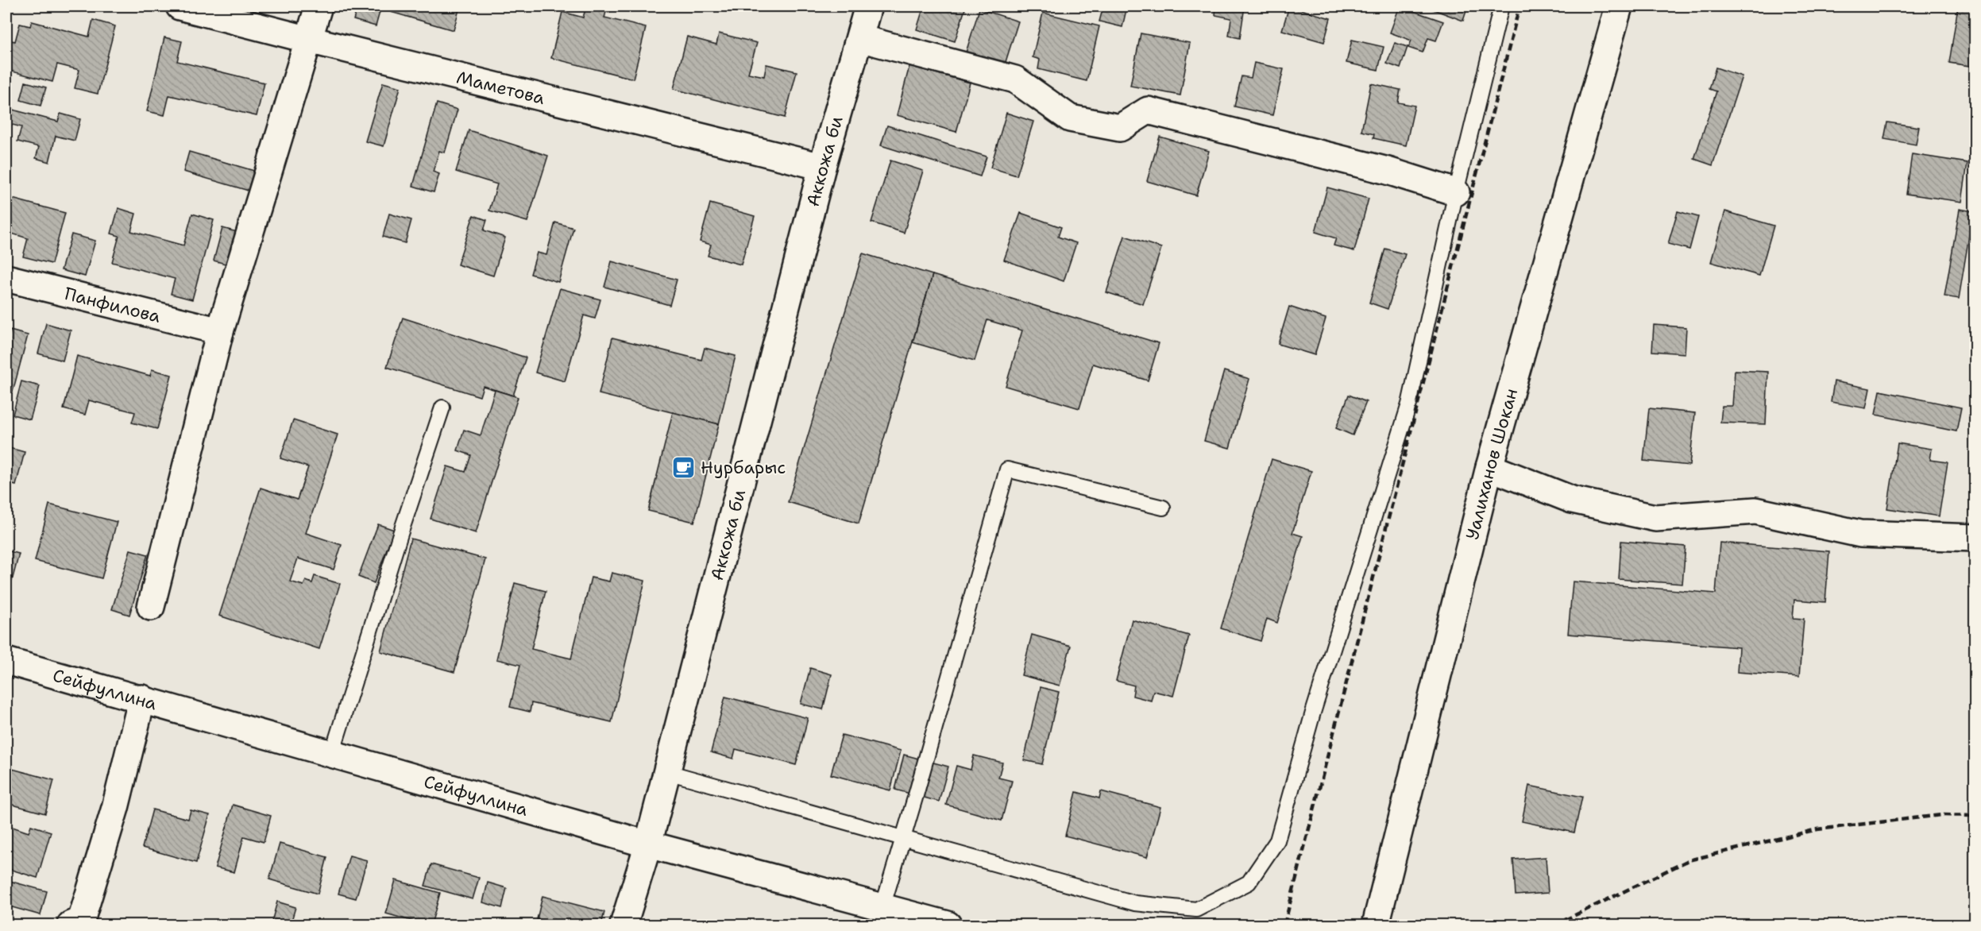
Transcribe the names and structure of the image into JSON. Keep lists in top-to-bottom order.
{
  "streets": {
    "street": [
      "Маметова",
      "Аккожа би",
      "Панфилова",
      "Уалиханов Шокан",
      "Сейфуллина"
    ]
  },
  "crossings": [
    ["Маметова", "Аккожа би"],
    ["Аккожа би", "Сейфуллина"]
  ],
  "places": {
    "cafe": ["Нурбарыс"]
  }
}
